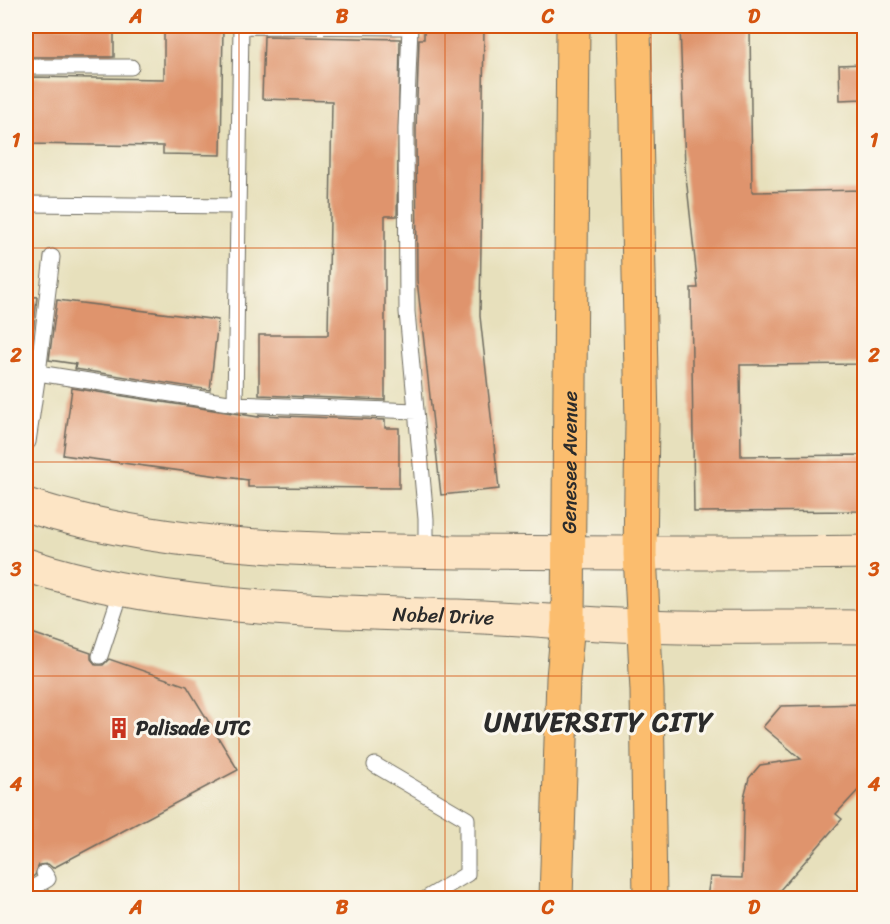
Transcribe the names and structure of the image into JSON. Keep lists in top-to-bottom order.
{
  "streets": {
    "main road": ["Genesee Avenue", "Nobel Drive"]
  },
  "crossings": [
    ["Genesee Avenue", "Nobel Drive"]
  ],
  "districts": ["UNIVERSITY CITY"],
  "places": {
    "building": ["Palisade UTC"]
  },
  "grid": {
    "columns": [
      "A",
      "B",
      "C",
      "D"
    ],
    "rows": [
      "1",
      "2",
      "3",
      "4"
    ]
  }
}
